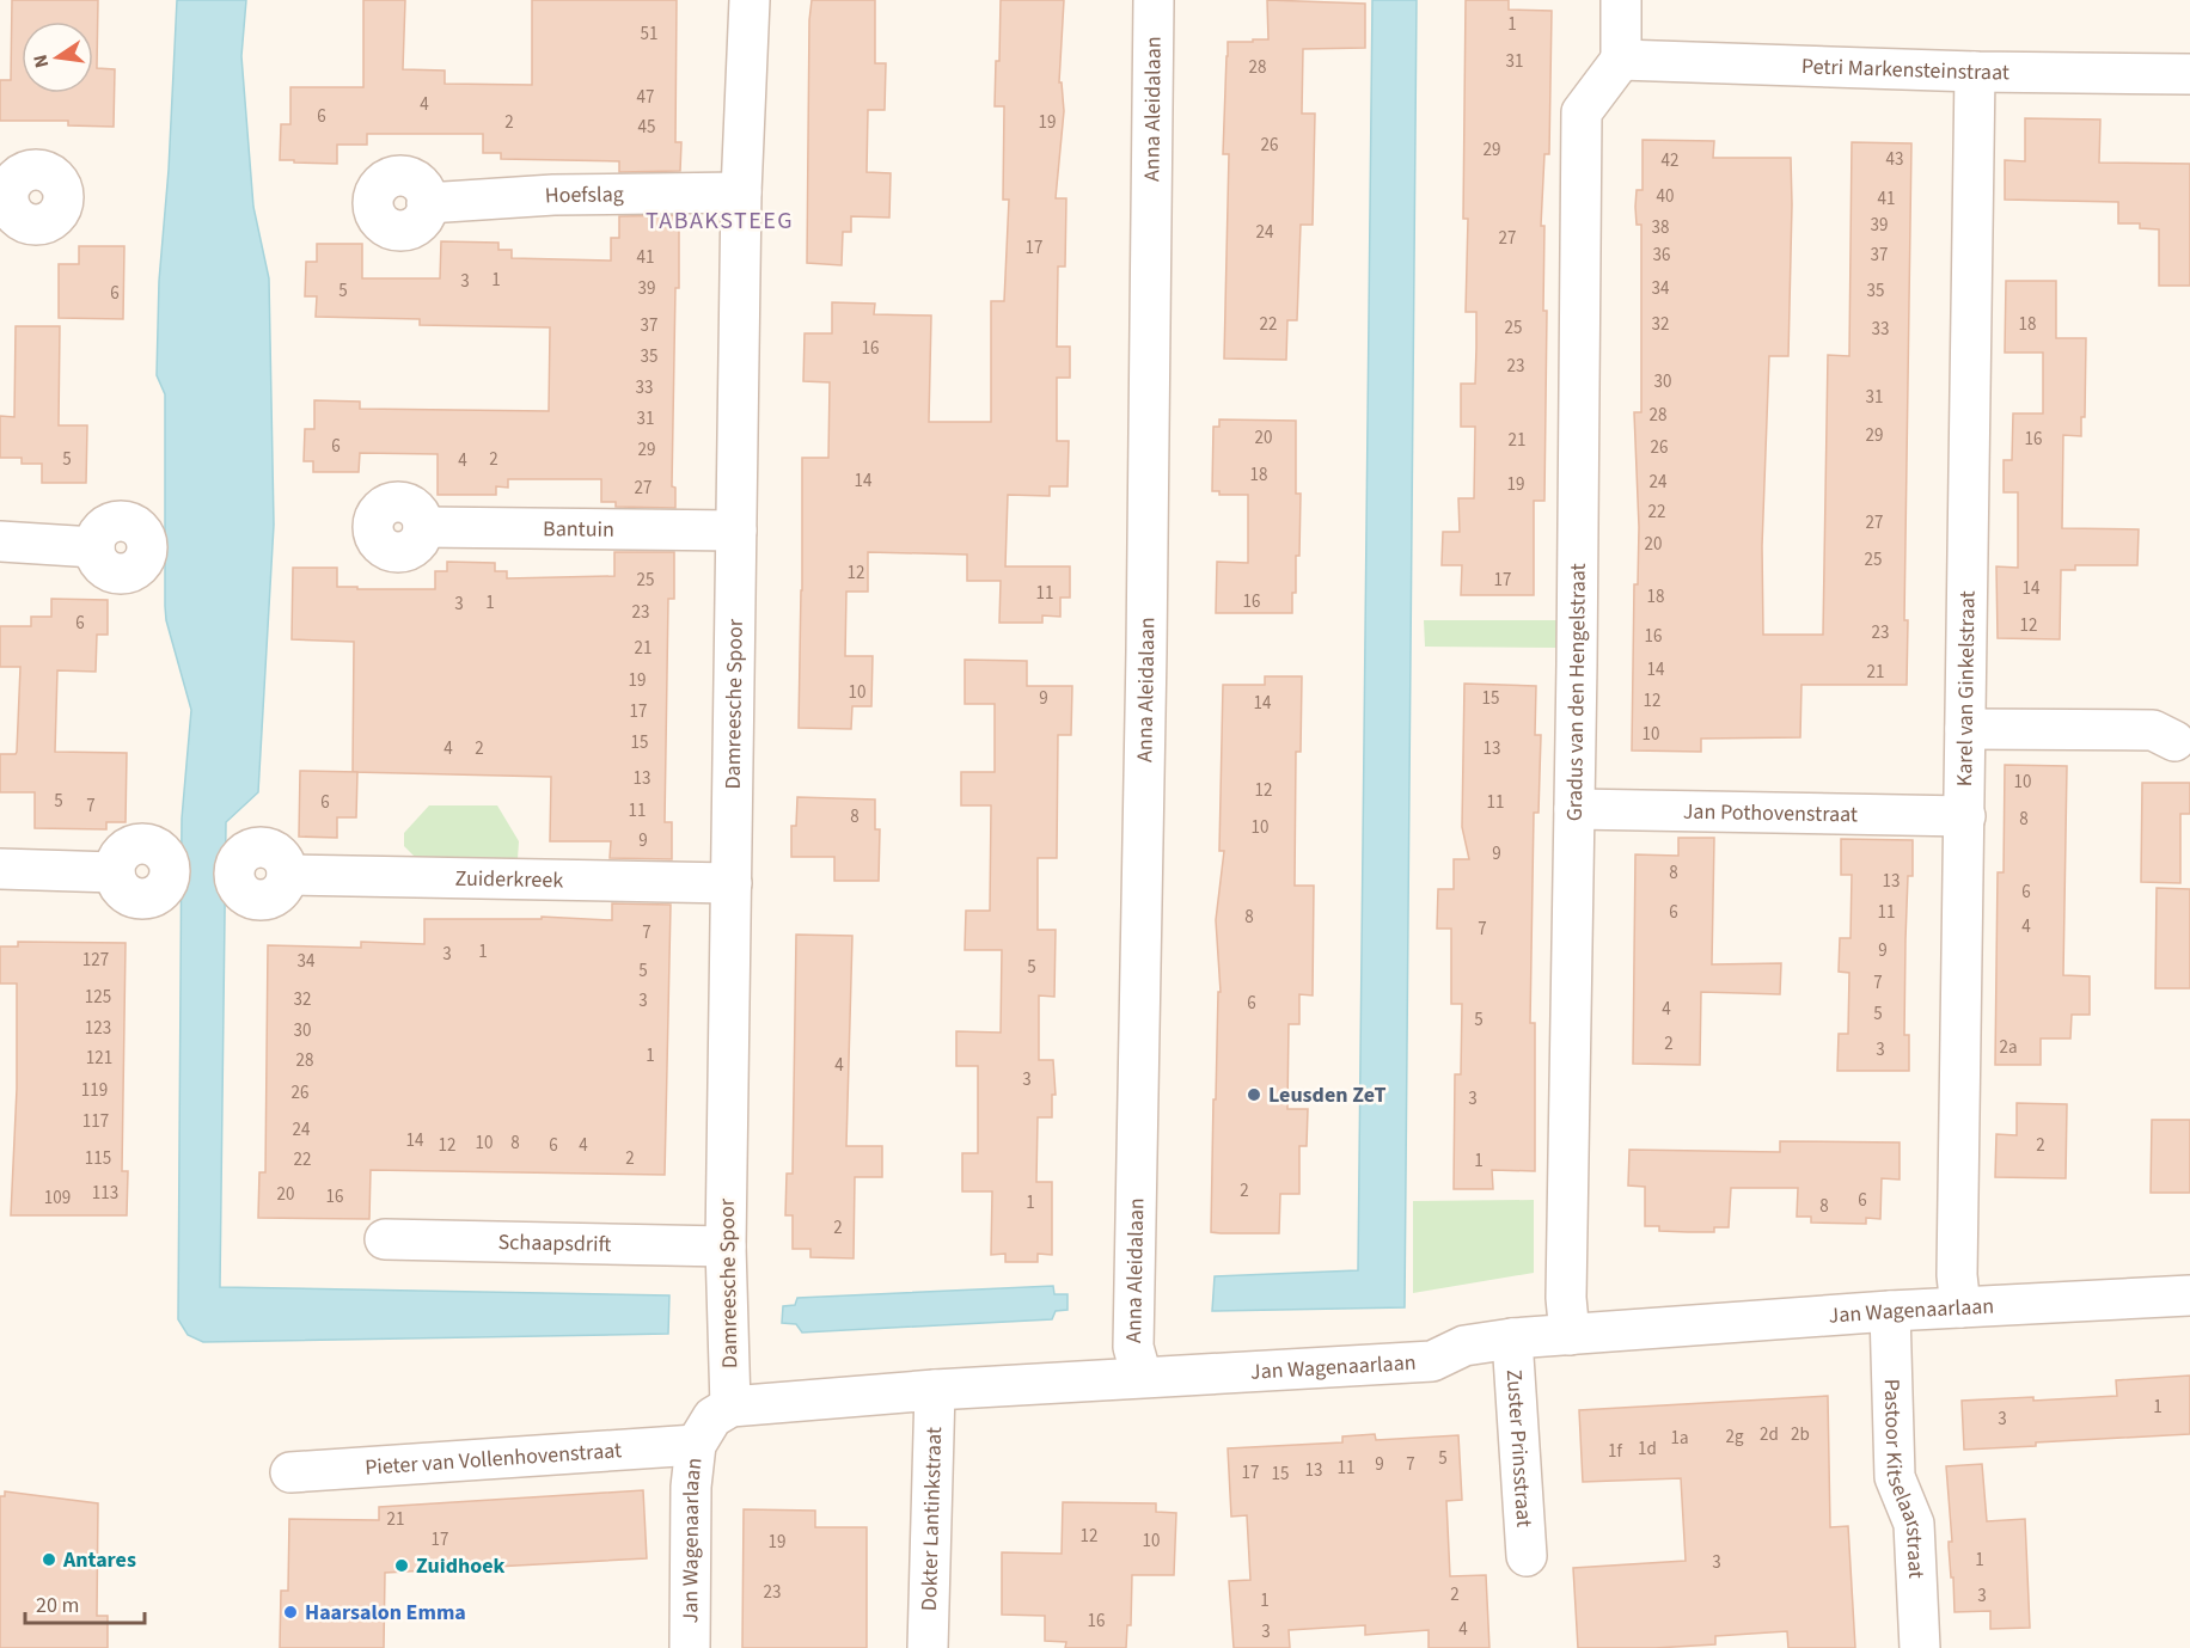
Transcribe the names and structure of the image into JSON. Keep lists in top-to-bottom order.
{
  "streets": {
    "street": [
      "Petri Markensteinstraat",
      "Anna Aleidalaan",
      "Hoefslag",
      "Bantuin",
      "Karel van Ginkelstraat",
      "Gradus van den Hengelstraat",
      "Damreesche Spoor",
      "Jan Pothovenstraat",
      "Zuiderkreek",
      "Schaapsdrift",
      "Jan Wagenaarlaan",
      "Zuster Prinsstraat",
      "Pieter van Vollenhovenstraat",
      "Pastoor Kitselaarstraat",
      "Dokter Lantinkstraat"
    ]
  },
  "crossings": [
    ["Petri Markensteinstraat", "Karel van Ginkelstraat"],
    ["Petri Markensteinstraat", "Gradus van den Hengelstraat"],
    ["Anna Aleidalaan", "Jan Wagenaarlaan"],
    ["Hoefslag", "Damreesche Spoor"],
    ["Bantuin", "Damreesche Spoor"],
    ["Karel van Ginkelstraat", "Jan Pothovenstraat"],
    ["Karel van Ginkelstraat", "Jan Wagenaarlaan"],
    ["Gradus van den Hengelstraat", "Jan Pothovenstraat"],
    ["Gradus van den Hengelstraat", "Jan Wagenaarlaan"],
    ["Damreesche Spoor", "Zuiderkreek"],
    ["Damreesche Spoor", "Schaapsdrift"],
    ["Damreesche Spoor", "Jan Wagenaarlaan"],
    ["Jan Wagenaarlaan", "Zuster Prinsstraat"],
    ["Jan Wagenaarlaan", "Pieter van Vollenhovenstraat"],
    ["Jan Wagenaarlaan", "Pastoor Kitselaarstraat"],
    ["Jan Wagenaarlaan", "Dokter Lantinkstraat"]
  ],
  "districts": ["TABAKSTEEG"],
  "places": [
    "Leusden ZeT",
    "Antares",
    "Zuidhoek",
    "Haarsalon Emma"
  ],
  "house_numbers": [
    "1",
    "51",
    "31",
    "28",
    "47",
    "4",
    "6",
    "2",
    "19",
    "45",
    "26",
    "29",
    "43",
    "42",
    "40",
    "41",
    "39",
    "38",
    "24",
    "27",
    "17",
    "36",
    "37",
    "41",
    "1",
    "3",
    "39",
    "34",
    "5",
    "35",
    "6",
    "22",
    "32",
    "18",
    "37",
    "25",
    "33",
    "16",
    "35",
    "23",
    "30",
    "33",
    "31",
    "28",
    "31",
    "29",
    "20",
    "16",
    "21",
    "6",
    "26",
    "29",
    "5",
    "2",
    "4",
    "18",
    "14",
    "24",
    "19",
    "27",
    "22",
    "27",
    "20",
    "25",
    "12",
    "25",
    "17",
    "14",
    "11",
    "18",
    "16",
    "1",
    "3",
    "23",
    "6",
    "12",
    "23",
    "16",
    "21",
    "14",
    "21",
    "19",
    "10",
    "9",
    "15",
    "12",
    "14",
    "17",
    "10",
    "15",
    "4",
    "2",
    "13",
    "13",
    "10",
    "12",
    "5",
    "6",
    "11",
    "7",
    "11",
    "8",
    "8",
    "10",
    "9",
    "9",
    "8",
    "13",
    "6",
    "6",
    "11",
    "8",
    "4",
    "7",
    "7",
    "9",
    "1",
    "3",
    "127",
    "34",
    "5",
    "5",
    "7",
    "125",
    "32",
    "3",
    "6",
    "4",
    "5",
    "5",
    "123",
    "30",
    "2",
    "2a",
    "3",
    "1",
    "121",
    "28",
    "4",
    "3",
    "119",
    "26",
    "3",
    "117",
    "24",
    "14",
    "10",
    "8",
    "12",
    "6",
    "4",
    "2",
    "115",
    "2",
    "22",
    "1",
    "2",
    "113",
    "20",
    "16",
    "109",
    "6",
    "1",
    "8",
    "2",
    "1",
    "3",
    "2d",
    "2b",
    "2g",
    "1a",
    "1d",
    "1f",
    "5",
    "9",
    "7",
    "11",
    "13",
    "17",
    "15",
    "21",
    "12",
    "17",
    "10",
    "19",
    "1",
    "3",
    "23",
    "2",
    "3",
    "1",
    "16",
    "4",
    "3"
  ],
  "scale_bar": "20 m",
  "north": "left"
}
